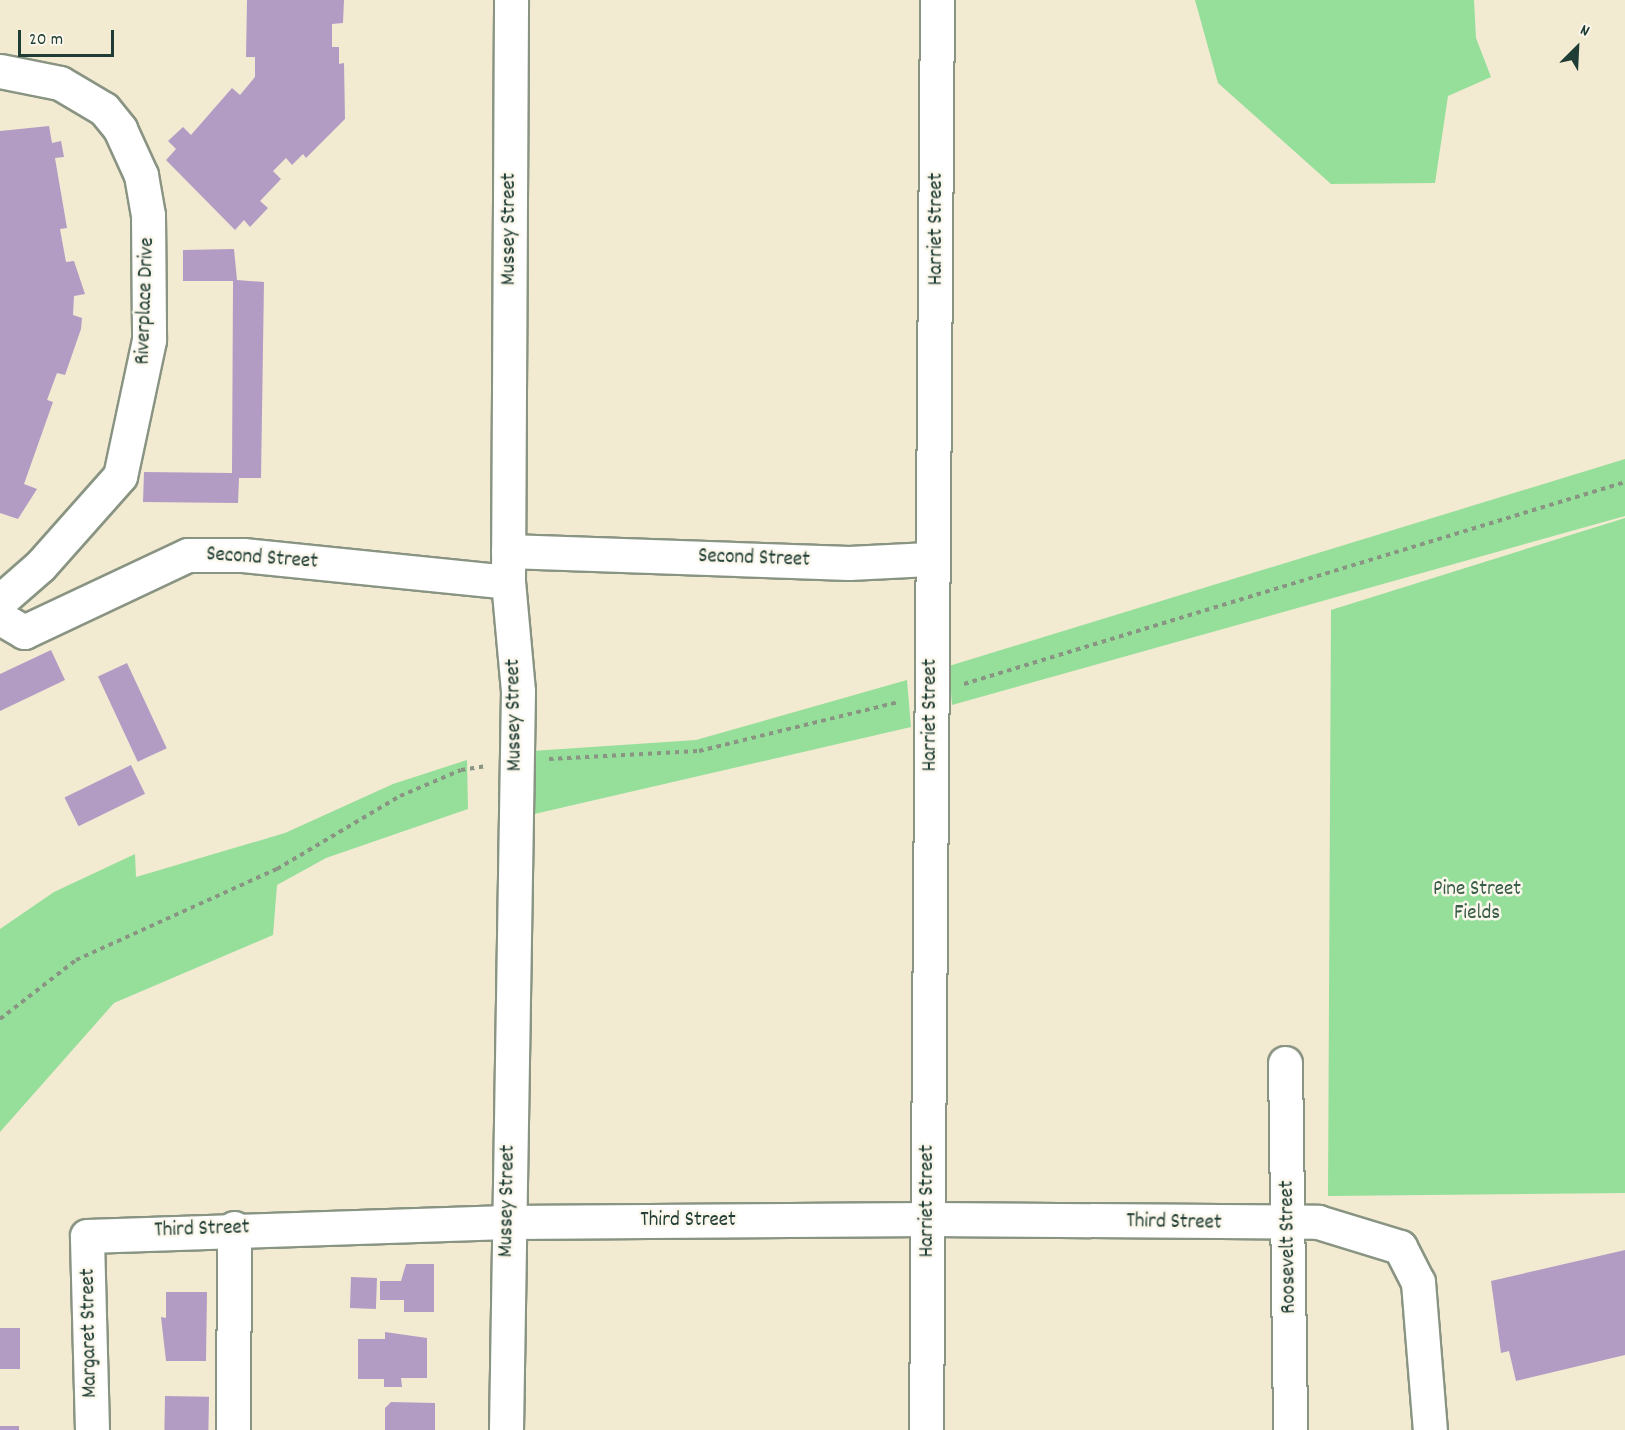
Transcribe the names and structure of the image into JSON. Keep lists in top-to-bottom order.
{
  "streets": {
    "street": [
      "Mussey Street",
      "Harriet Street",
      "Riverplace Drive",
      "Second Street",
      "Third Street",
      "Roosevelt Street",
      "Margaret Street"
    ]
  },
  "crossings": [
    ["Mussey Street", "Second Street"],
    ["Mussey Street", "Third Street"],
    ["Harriet Street", "Second Street"],
    ["Harriet Street", "Third Street"],
    ["Third Street", "Roosevelt Street"],
    ["Third Street", "Margaret Street"]
  ],
  "parks": ["Pine Street Fields"],
  "scale_bar": "20 m",
  "north": "top right"
}
